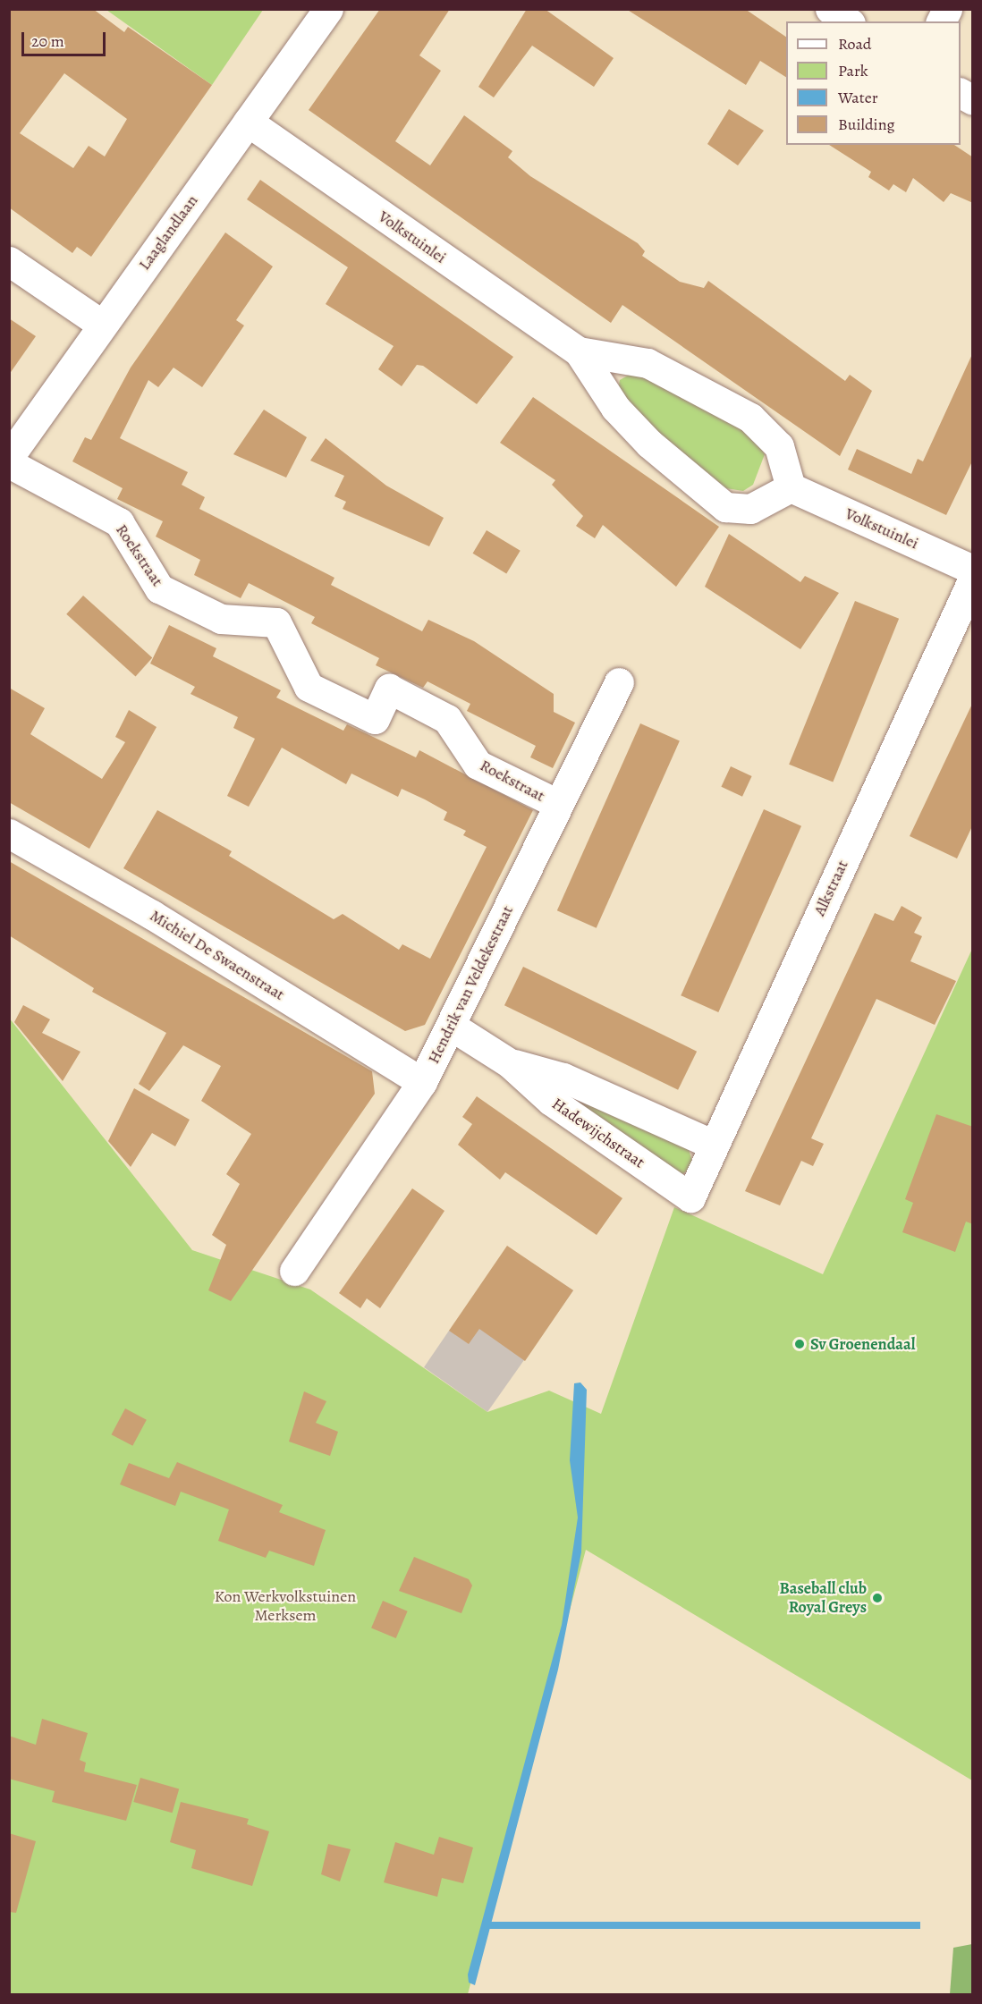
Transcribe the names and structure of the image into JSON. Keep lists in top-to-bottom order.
{
  "streets": {
    "street": [
      "Laaglandlaan",
      "Volkstuinlei",
      "Roekstraat",
      "Alkstraat",
      "Michiel De Swaenstraat",
      "Hendrik van Veldekestraat",
      "Hadewijchstraat"
    ]
  },
  "crossings": [
    ["Laaglandlaan", "Volkstuinlei"],
    ["Roekstraat", "Hendrik van Veldekestraat"],
    ["Alkstraat", "Hadewijchstraat"],
    ["Michiel De Swaenstraat", "Hendrik van Veldekestraat"],
    ["Hendrik van Veldekestraat", "Hadewijchstraat"]
  ],
  "parks": ["Kon Werkvolkstuinen Merksem"],
  "places": ["Sv Groenendaal", "Baseball club Royal Greys"],
  "legend": [
    "Road",
    "Park",
    "Water",
    "Building"
  ],
  "scale_bar": "20 m"
}
